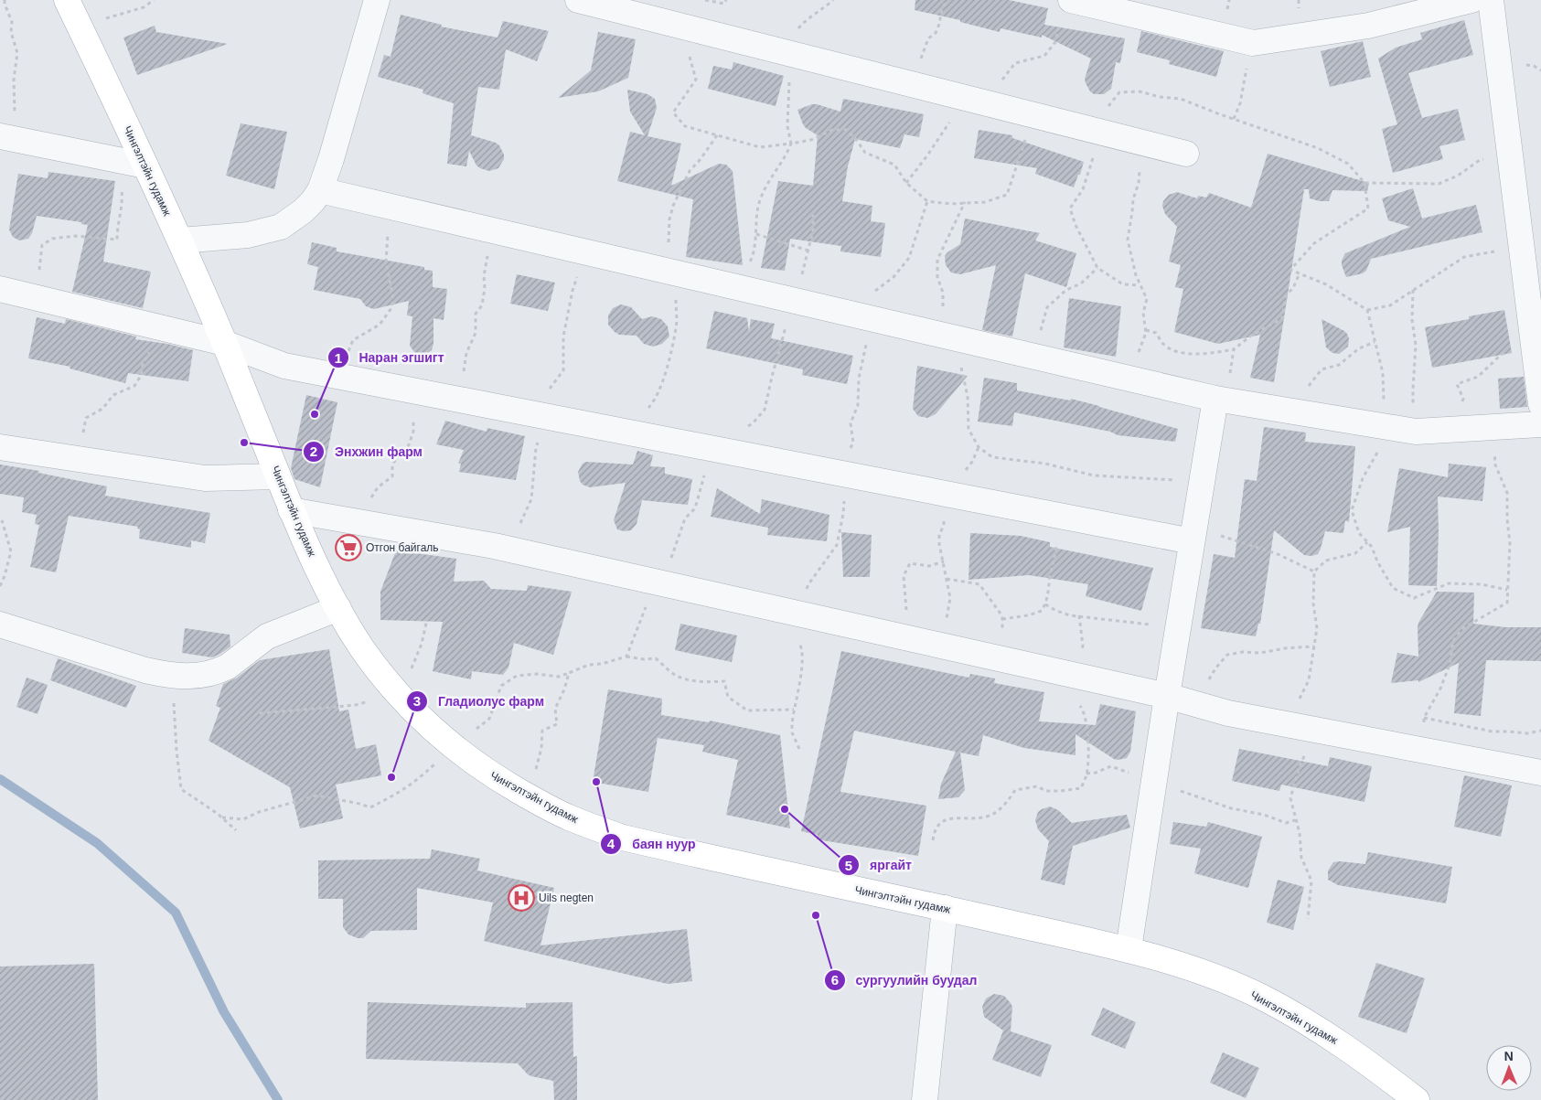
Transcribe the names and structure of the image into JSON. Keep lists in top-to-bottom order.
{
  "streets": {
    "main road": ["Чингэлтэйн гудамж"]
  },
  "places": {
    "other": [
      "Наран эгшигт",
      "Энхжин фарм",
      "Гладиолус фарм",
      "баян нуур",
      "яргайт",
      "сургуулийн буудал"
    ],
    "supermarket": ["Отгон байгаль"],
    "hospital": ["Uils negten"]
  },
  "north": "top"
}
